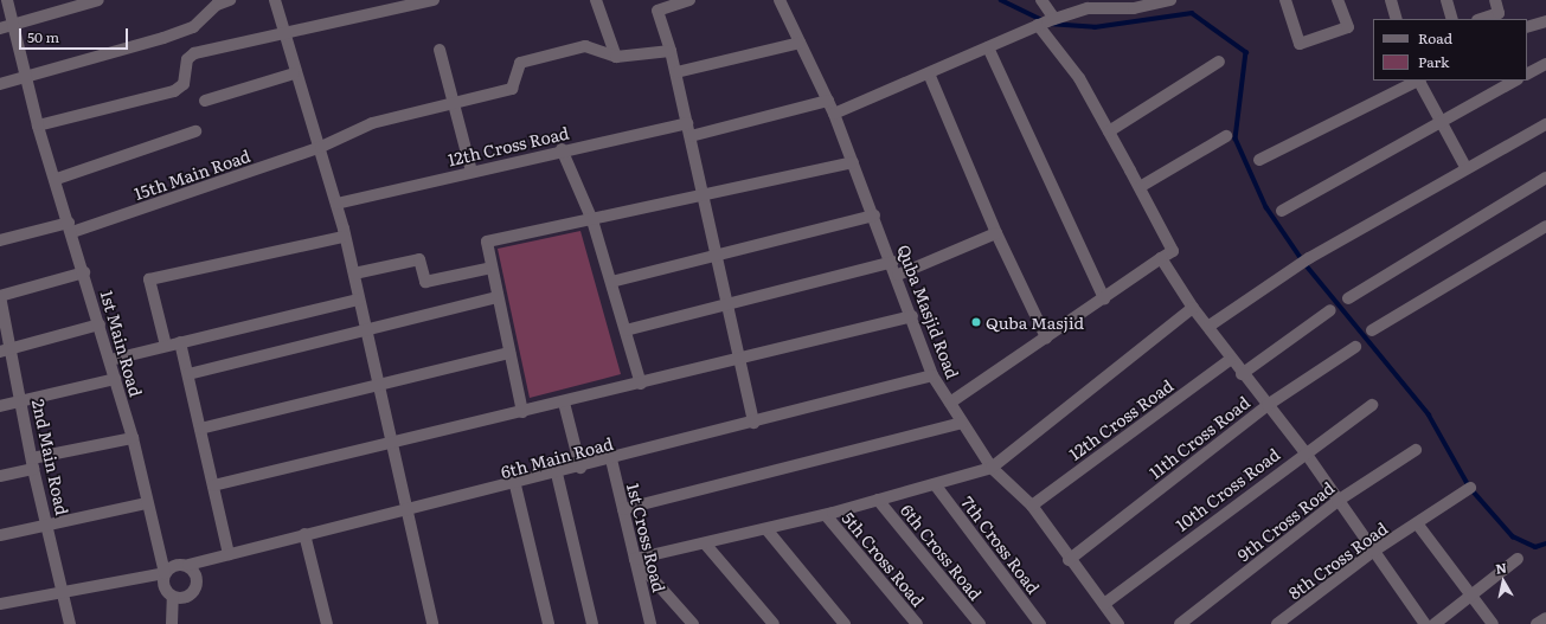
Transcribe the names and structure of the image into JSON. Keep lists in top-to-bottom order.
{
  "streets": {
    "street": [
      "12th Cross Road",
      "15th Main Road",
      "Quba Masjid Road",
      "1st Main Road",
      "11th Cross Road",
      "2nd Main Road",
      "6th Main Road",
      "10th Cross Road",
      "9th Cross Road",
      "1st Cross Road",
      "7th Cross Road",
      "6th Cross Road",
      "5th Cross Road",
      "8th Cross Road"
    ]
  },
  "crossings": [
    ["12th Cross Road", "Quba Masjid Road"],
    ["15th Main Road", "1st Main Road"],
    ["Quba Masjid Road", "11th Cross Road"],
    ["Quba Masjid Road", "6th Main Road"],
    ["Quba Masjid Road", "10th Cross Road"],
    ["1st Main Road", "6th Main Road"],
    ["6th Main Road", "1st Cross Road"]
  ],
  "places": ["Quba Masjid"],
  "legend": ["Road", "Park"],
  "scale_bar": "50 m",
  "north": "top"
}
